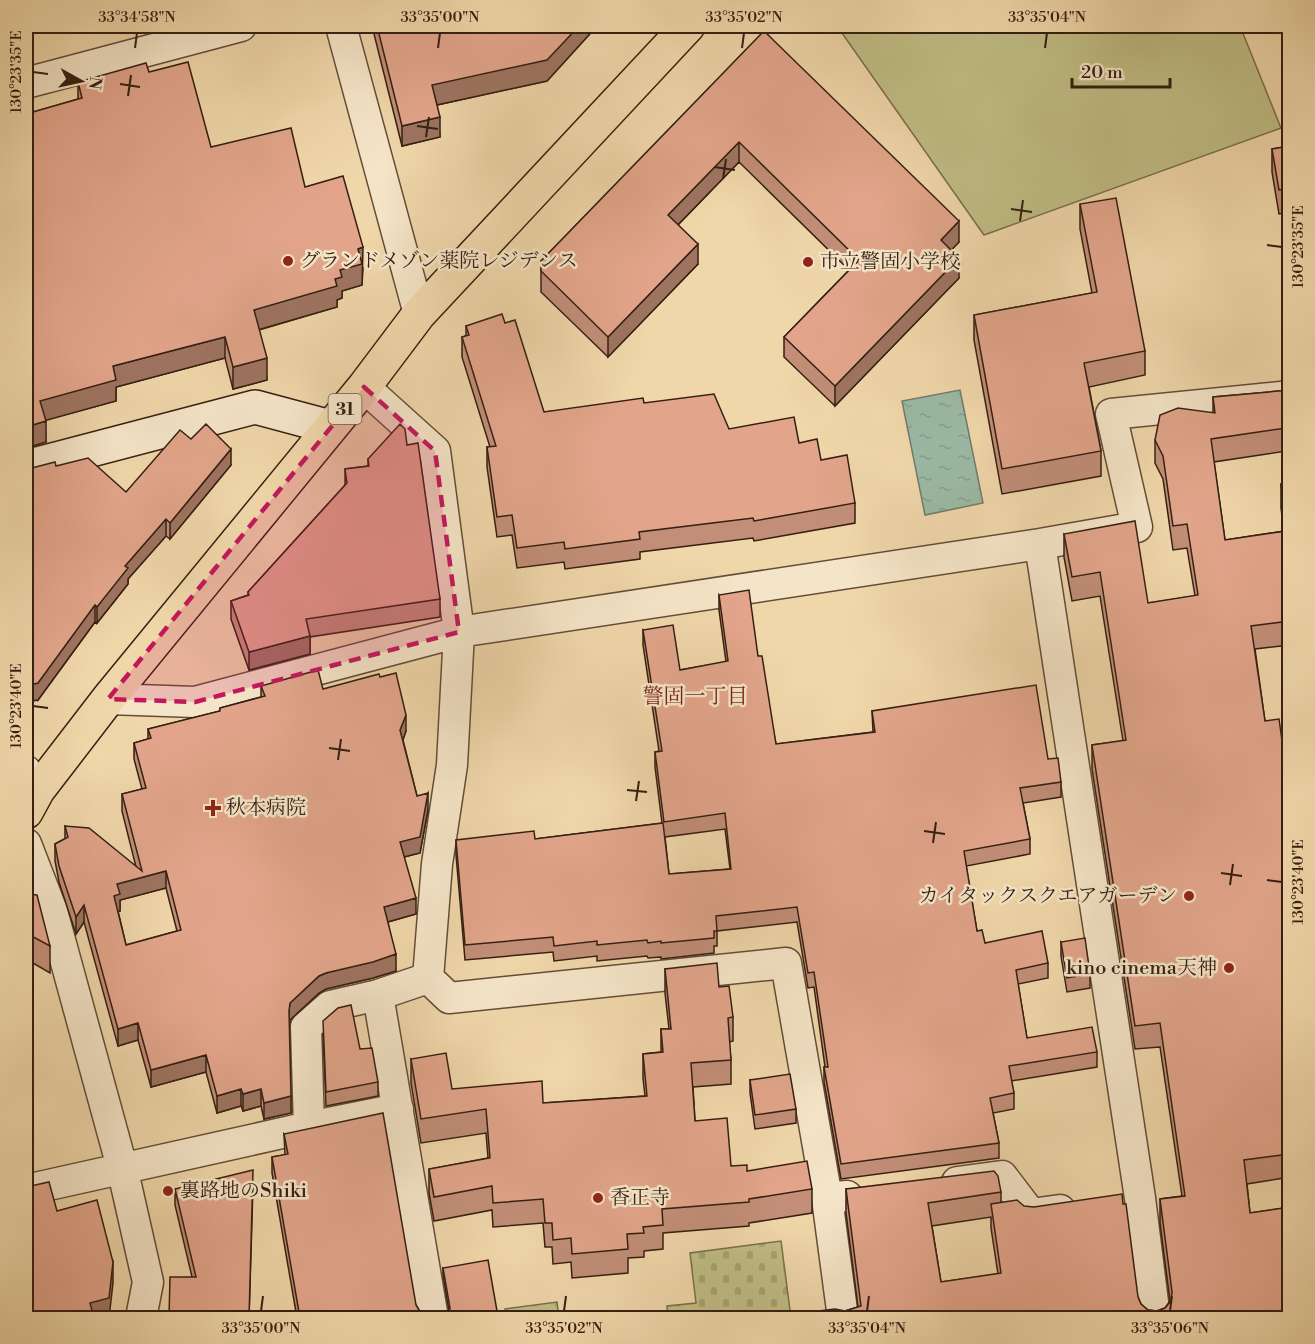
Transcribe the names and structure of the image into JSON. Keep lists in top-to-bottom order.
{
  "streets": {
    "main road": ["31"]
  },
  "districts": ["警固一丁目"],
  "places": {
    "other": [
      "グランドメゾン薬院レジデンス",
      "市立警固小学校",
      "カイタックスクエアガーデン",
      "kino cinema天神",
      "裏路地のShiki",
      "香正寺"
    ],
    "health": ["秋本病院"]
  },
  "scale_bar": "20 m",
  "north": "right",
  "coordinates": [
    "33°34'58\"N",
    "33°35'00\"N",
    "33°35'02\"N",
    "33°35'04\"N",
    "130°23'35\"E",
    "130°23'40\"E",
    "33°35'06\"N"
  ]
}
